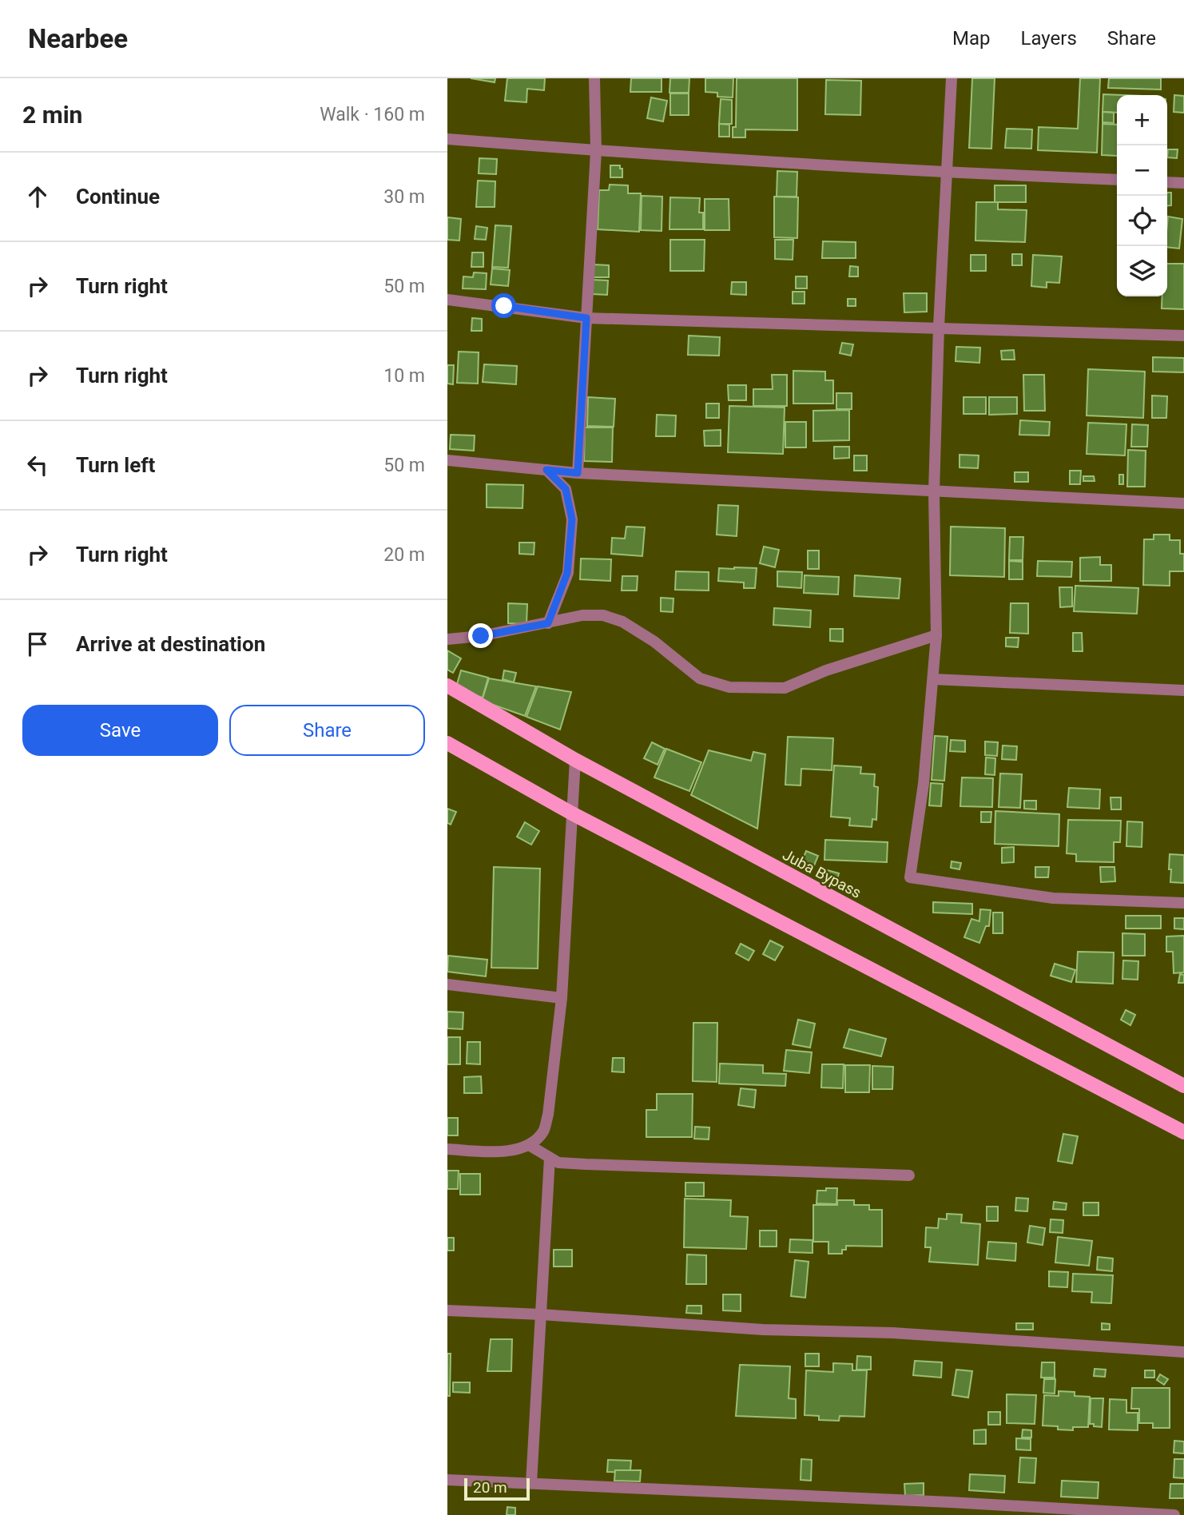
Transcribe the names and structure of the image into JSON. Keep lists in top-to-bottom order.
{
  "streets": {
    "main road": ["Juba Bypass"]
  },
  "scale_bar": "20 m",
  "page": {
    "header": "Nearbee",
    "nav": ["Map", "Layers", "Share"],
    "heading": ["2 min", "Walk · 160 m"],
    "map_buttons": ["+", "−"],
    "list": [
      ["Continue", "30 m"],
      ["Turn right", "50 m"],
      ["Turn right", "10 m"],
      ["Turn left", "50 m"],
      ["Turn right", "20 m"],
      "Arrive at destination"
    ],
    "buttons": ["Save", "Share"],
    "scale": "20 m"
  }
}
